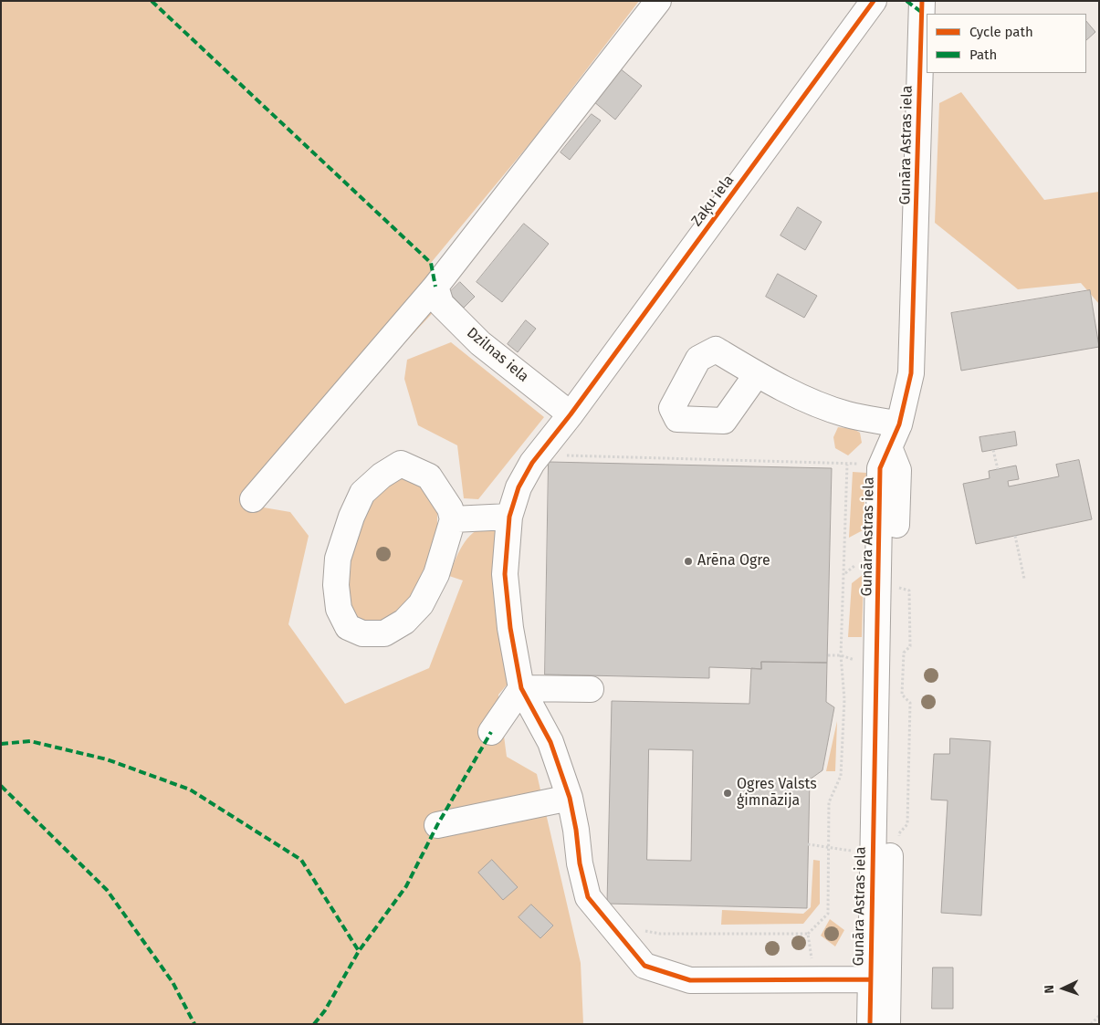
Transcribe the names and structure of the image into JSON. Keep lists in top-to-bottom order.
{
  "streets": {
    "street": ["Gunāra Astras iela", "Zaķu iela", "Dzilnas iela"]
  },
  "crossings": [
    ["Gunāra Astras iela", "Zaķu iela"],
    ["Zaķu iela", "Dzilnas iela"]
  ],
  "places": ["Arēna Ogre", "Ogres Valsts ģimnāzija"],
  "legend": ["Cycle path", "Path"],
  "north": "left"
}
